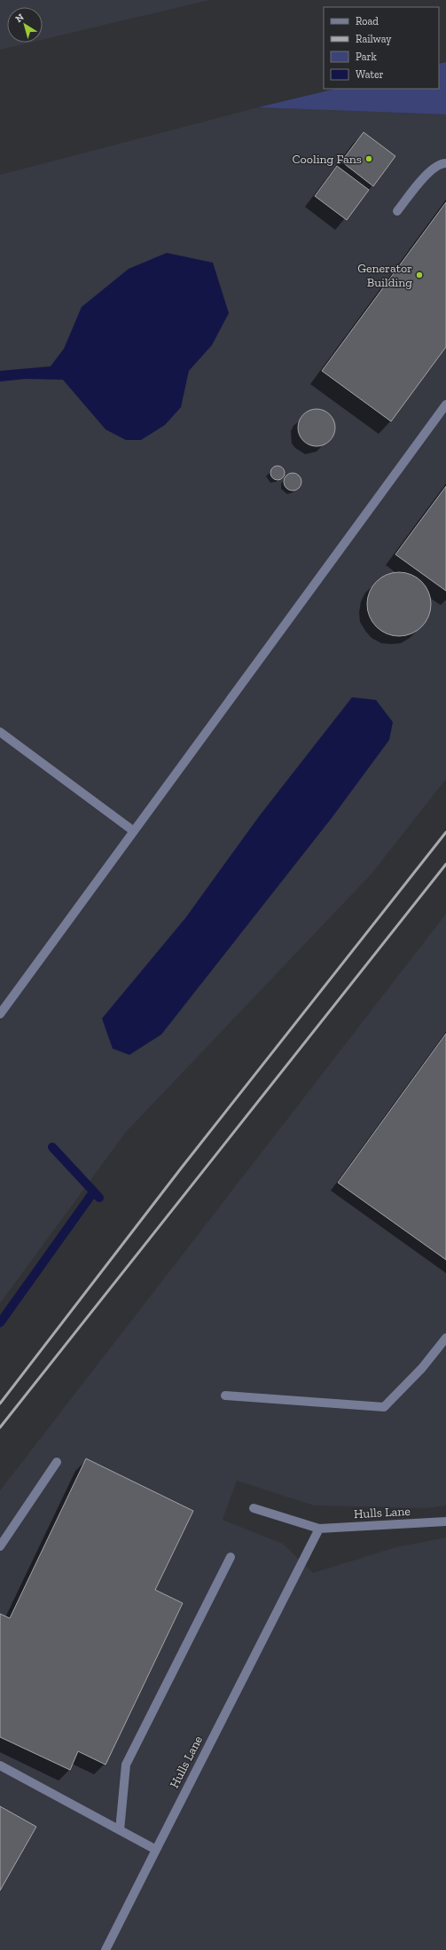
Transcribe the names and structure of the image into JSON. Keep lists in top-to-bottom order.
{
  "streets": {
    "street": ["Hulls Lane"]
  },
  "places": ["Cooling Fans", "Generator Building"],
  "legend": [
    "Road",
    "Railway",
    "Park",
    "Water"
  ],
  "north": "top left"
}
